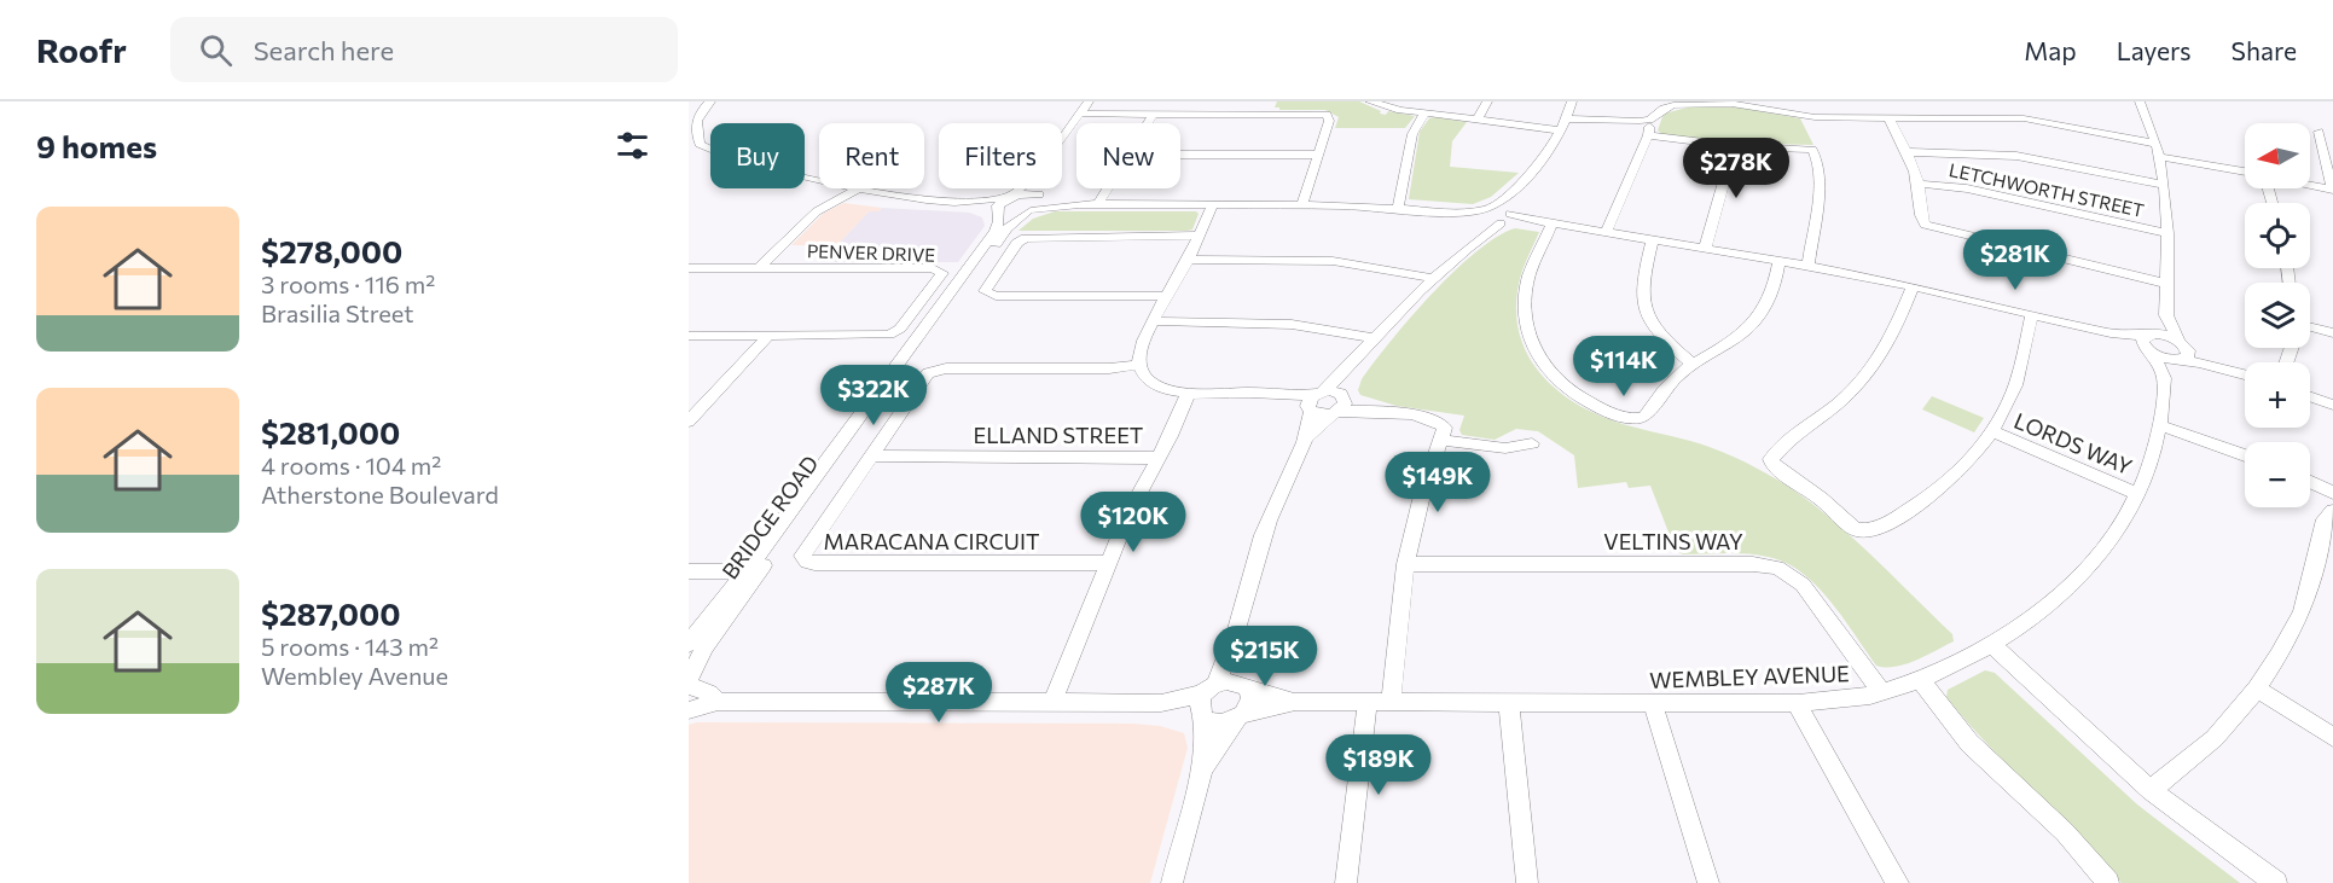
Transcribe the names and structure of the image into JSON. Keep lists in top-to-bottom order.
{
  "streets": {
    "street": [
      "LETCHWORTH STREET",
      "PENVER DRIVE",
      "ELLAND STREET",
      "LORDS WAY",
      "BRIDGE ROAD",
      "MARACANA CIRCUIT",
      "VELTINS WAY",
      "WEMBLEY AVENUE"
    ]
  },
  "crossings": [
    ["ELLAND STREET", "MARACANA CIRCUIT"],
    ["LORDS WAY", "WEMBLEY AVENUE"],
    ["VELTINS WAY", "WEMBLEY AVENUE"]
  ],
  "north": "left",
  "page": {
    "header": "Roofr",
    "search": "Search here",
    "nav": ["Map", "Layers", "Share"],
    "heading": "9 homes",
    "map_buttons": ["+", "−"],
    "chip": [
      "Buy",
      "Rent",
      "Filters",
      "New"
    ],
    "price": [
      "$278K",
      "$281K",
      "$114K",
      "$322K",
      "$149K",
      "$120K",
      "$215K",
      "$287K",
      "$189K"
    ],
    "list": [
      {
        "name": "$278,000",
        "note": "3 rooms · 116 m² · Brasilia Street"
      },
      {
        "name": "$281,000",
        "note": "4 rooms · 104 m² · Atherstone Boulevard"
      },
      {
        "name": "$287,000",
        "note": "5 rooms · 143 m² · Wembley Avenue"
      }
    ]
  }
}
